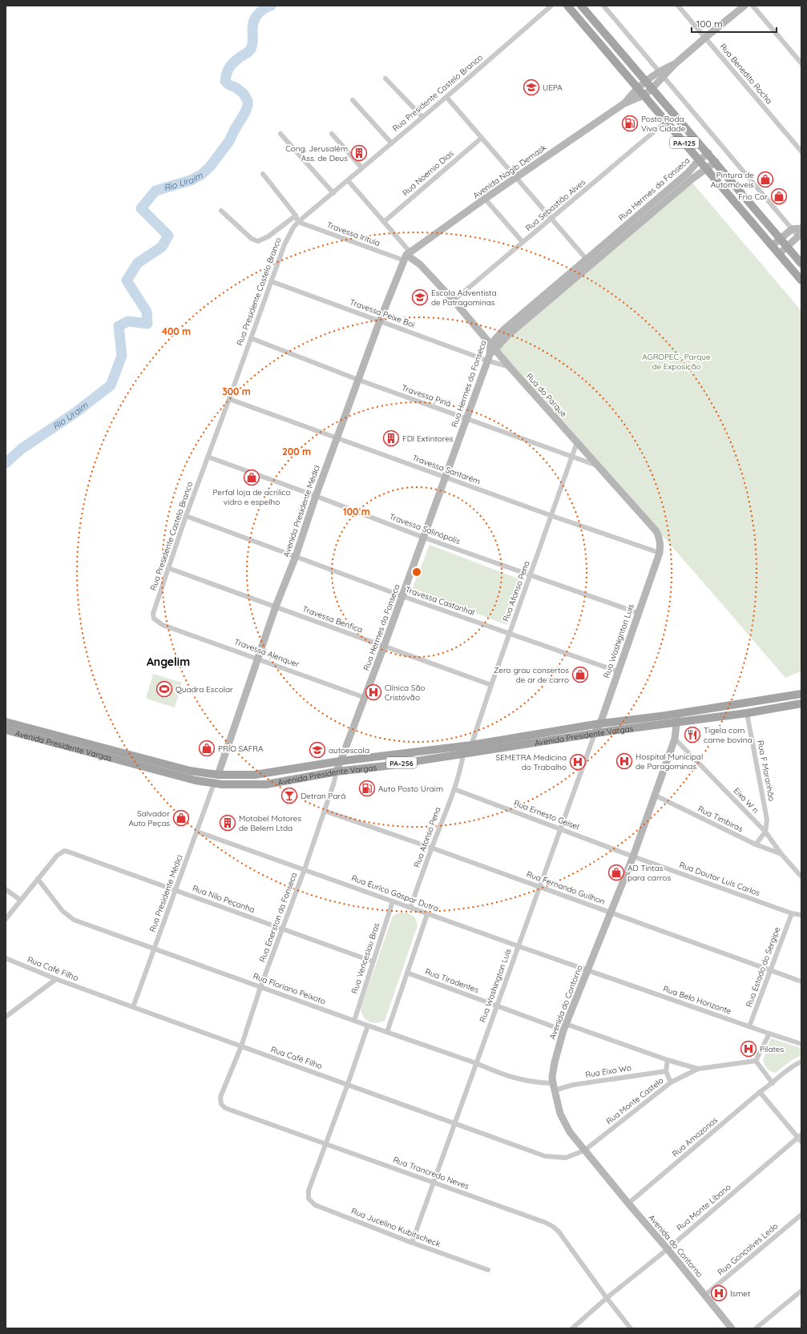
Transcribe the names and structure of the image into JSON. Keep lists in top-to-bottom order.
{
  "streets": {
    "main road": ["PA-125", "Avenida Presidente Vargas", "PA-256"],
    "street": [
      "Rua Benedito Rocha",
      "Rua Presidente Castelo Branco",
      "Avenida Nagib Demask",
      "Rua Noemio Dias",
      "Rua Hermes da Fonseca",
      "Rua Sebastião Alves",
      "Travessa Irituia",
      "Travessa Peixe Boi",
      "Rua do Parque",
      "Travessa Piriá",
      "Travessa Santarém",
      "Avenida Presidente Médici",
      "Travessa Salinópolis",
      "Rua Afonso Pena",
      "Travessa Castanhal",
      "Travessa Benfica",
      "Rua Washignton Luis",
      "Travessa Alenquer",
      "Rua F Maranhão",
      "Eixo W n",
      "Rua Ernesto Geisel",
      "Rua Timbiras",
      "Rua Doutor Luís Carlos",
      "Rua Fernando Guilhon",
      "Rua Presidente Médici",
      "Rua Euríco Gáspar Dutra",
      "Rua Nilo Peçanha",
      "Rua Enerston da Fonseca",
      "Rua Venceslau Bras",
      "Rua Estado do Sergipe",
      "Rua Café Filho",
      "Rua Tiradentes",
      "Rua Washington Luís",
      "Rua Floriano Peixoto",
      "Rua Belo Horizonte",
      "Avenida do Contorno",
      "Rua Eixo Wo",
      "Rua Monte Castelo",
      "Rua Amazonas",
      "Rua Trancredo Neves",
      "Rua Monte Líbano",
      "Rua Jucelino Kubitscheck",
      "Rua Gonçalves Ledo"
    ]
  },
  "crossings": [
    ["Rua Presidente Castelo Branco", "Travessa Irituia"],
    ["Rua Presidente Castelo Branco", "Travessa Peixe Boi"],
    ["Rua Presidente Castelo Branco", "Travessa Piriá"],
    ["Rua Presidente Castelo Branco", "Travessa Santarém"],
    ["Rua Presidente Castelo Branco", "Travessa Salinópolis"],
    ["Rua Presidente Castelo Branco", "Travessa Castanhal"],
    ["Rua Presidente Castelo Branco", "Travessa Benfica"],
    ["Rua Presidente Castelo Branco", "Travessa Alenquer"],
    ["PA-125", "Avenida Nagib Demask"],
    ["PA-125", "Rua Hermes da Fonseca"],
    ["PA-125", "Rua Sebastião Alves"],
    ["Avenida Nagib Demask", "Travessa Irituia"],
    ["Avenida Nagib Demask", "Rua do Parque"],
    ["Avenida Nagib Demask", "Avenida Presidente Médici"],
    ["Rua Hermes da Fonseca", "Travessa Peixe Boi"],
    ["Rua Hermes da Fonseca", "Travessa Piriá"],
    ["Rua Hermes da Fonseca", "Travessa Santarém"],
    ["Rua Hermes da Fonseca", "Travessa Salinópolis"],
    ["Rua Hermes da Fonseca", "Travessa Castanhal"],
    ["Rua Hermes da Fonseca", "Travessa Benfica"],
    ["Rua Hermes da Fonseca", "Travessa Alenquer"],
    ["Rua Hermes da Fonseca", "Avenida Presidente Vargas"],
    ["Rua Hermes da Fonseca", "Rua Enerston da Fonseca"],
    ["Rua Sebastião Alves", "Rua do Parque"],
    ["Travessa Irituia", "Rua do Parque"],
    ["Travessa Irituia", "Avenida Presidente Médici"],
    ["Travessa Peixe Boi", "Rua do Parque"],
    ["Travessa Peixe Boi", "Avenida Presidente Médici"],
    ["Rua do Parque", "Travessa Piriá"],
    ["Rua do Parque", "Travessa Santarém"],
    ["Rua do Parque", "Avenida Presidente Médici"],
    ["Rua do Parque", "Rua Afonso Pena"],
    ["Rua do Parque", "Rua Washignton Luis"],
    ["Travessa Piriá", "Avenida Presidente Médici"],
    ["Travessa Piriá", "Rua Afonso Pena"],
    ["Travessa Santarém", "Avenida Presidente Médici"],
    ["Travessa Santarém", "Rua Afonso Pena"],
    ["Travessa Santarém", "Rua Washignton Luis"],
    ["Avenida Presidente Médici", "Travessa Salinópolis"],
    ["Avenida Presidente Médici", "Travessa Castanhal"],
    ["Avenida Presidente Médici", "Travessa Benfica"],
    ["Avenida Presidente Médici", "Travessa Alenquer"],
    ["Avenida Presidente Médici", "Avenida Presidente Vargas"],
    ["Travessa Salinópolis", "Rua Afonso Pena"],
    ["Travessa Salinópolis", "Rua Washignton Luis"],
    ["Rua Afonso Pena", "Travessa Castanhal"],
    ["Rua Afonso Pena", "Travessa Benfica"],
    ["Rua Afonso Pena", "Avenida Presidente Vargas"],
    ["Rua Afonso Pena", "Rua Ernesto Geisel"],
    ["Rua Afonso Pena", "Rua Fernando Guilhon"],
    ["Rua Afonso Pena", "Rua Euríco Gáspar Dutra"],
    ["Travessa Castanhal", "Rua Washignton Luis"],
    ["Rua Washignton Luis", "Avenida Presidente Vargas"],
    ["Rua Washignton Luis", "Rua Washington Luís"],
    ["Avenida Presidente Vargas", "Rua F Maranhão"],
    ["Avenida Presidente Vargas", "Rua Presidente Médici"],
    ["Avenida Presidente Vargas", "Rua Enerston da Fonseca"],
    ["Avenida Presidente Vargas", "Rua Washington Luís"],
    ["Avenida Presidente Vargas", "Avenida do Contorno"],
    ["Rua F Maranhão", "Eixo W n"],
    ["Eixo W n", "Rua Timbiras"],
    ["Eixo W n", "Avenida do Contorno"],
    ["Rua Ernesto Geisel", "Rua Doutor Luís Carlos"],
    ["Rua Ernesto Geisel", "Rua Washington Luís"],
    ["Rua Ernesto Geisel", "Avenida do Contorno"],
    ["Rua Timbiras", "Avenida do Contorno"],
    ["Rua Doutor Luís Carlos", "Rua Estado do Sergipe"],
    ["Rua Doutor Luís Carlos", "Avenida do Contorno"],
    ["Rua Fernando Guilhon", "Rua Enerston da Fonseca"],
    ["Rua Fernando Guilhon", "Rua Estado do Sergipe"],
    ["Rua Fernando Guilhon", "Rua Washington Luís"],
    ["Rua Fernando Guilhon", "Avenida do Contorno"],
    ["Rua Presidente Médici", "Rua Euríco Gáspar Dutra"],
    ["Rua Presidente Médici", "Rua Nilo Peçanha"],
    ["Rua Presidente Médici", "Rua Café Filho"],
    ["Rua Presidente Médici", "Rua Floriano Peixoto"],
    ["Rua Euríco Gáspar Dutra", "Rua Enerston da Fonseca"],
    ["Rua Euríco Gáspar Dutra", "Rua Venceslau Bras"],
    ["Rua Euríco Gáspar Dutra", "Rua Washington Luís"],
    ["Rua Euríco Gáspar Dutra", "Rua Belo Horizonte"],
    ["Rua Euríco Gáspar Dutra", "Avenida do Contorno"],
    ["Rua Nilo Peçanha", "Rua Enerston da Fonseca"],
    ["Rua Nilo Peçanha", "Rua Venceslau Bras"],
    ["Rua Nilo Peçanha", "Rua Floriano Peixoto"],
    ["Rua Enerston da Fonseca", "Rua Café Filho"],
    ["Rua Enerston da Fonseca", "Rua Floriano Peixoto"],
    ["Rua Enerston da Fonseca", "Rua Trancredo Neves"],
    ["Rua Venceslau Bras", "Rua Floriano Peixoto"],
    ["Rua Estado do Sergipe", "Rua Belo Horizonte"],
    ["Rua Café Filho", "Rua Washington Luís"],
    ["Rua Café Filho", "Avenida do Contorno"],
    ["Rua Café Filho", "Rua Monte Castelo"],
    ["Rua Tiradentes", "Rua Washington Luís"],
    ["Rua Tiradentes", "Avenida do Contorno"],
    ["Rua Tiradentes", "Rua Monte Castelo"],
    ["Rua Washington Luís", "Rua Floriano Peixoto"],
    ["Rua Washington Luís", "Rua Trancredo Neves"],
    ["Rua Washington Luís", "Rua Jucelino Kubitscheck"],
    ["Rua Floriano Peixoto", "Avenida do Contorno"],
    ["Rua Floriano Peixoto", "Rua Eixo Wo"],
    ["Rua Belo Horizonte", "Avenida do Contorno"],
    ["Avenida do Contorno", "Rua Eixo Wo"],
    ["Avenida do Contorno", "Rua Monte Castelo"],
    ["Avenida do Contorno", "Rua Amazonas"],
    ["Avenida do Contorno", "Rua Monte Líbano"],
    ["Avenida do Contorno", "Rua Gonçalves Ledo"],
    ["Rua Trancredo Neves", "Rua Monte Líbano"],
    ["Rua Trancredo Neves", "Rua Jucelino Kubitscheck"]
  ],
  "districts": ["Angelim"],
  "water": ["Rio Uraim"],
  "parks": ["AGROPEC- Parque de Exposição"],
  "places": {
    "school or university": ["UEPA", "Escola Adventista de Patragominas", "autoescola"],
    "fuel station": ["Posto Roda Viva Cidade", "Auto Posto Uraim"],
    "building": ["Cong. Jerusalém Ass. de Deus", "FDI Extintores", "Motobel Motores de Belem Ltda"],
    "shop": [
      "Pintura de Automóveis",
      "Frio Car",
      "Perfal loja de acrilico vidro e espelho",
      "Zero grau consertos de ar de carro",
      "PRÍO SAFRA",
      "Salvador Auto Peças",
      "AD Tintas para carros"
    ],
    "sports": ["Quadra Escolar"],
    "hospital": [
      "Clínica São Cristóvão",
      "Hospital Municipal de Paragominas",
      "SEMETRA Medicina do Trabalho",
      "Pilates",
      "Ismet"
    ],
    "restaurant": ["Tigela com carne bovina"],
    "bar": ["Detran Pará"]
  },
  "scale_bar": "100 m",
  "rings": [
    "400 m",
    "300 m",
    "200 m",
    "100 m"
  ]
}
